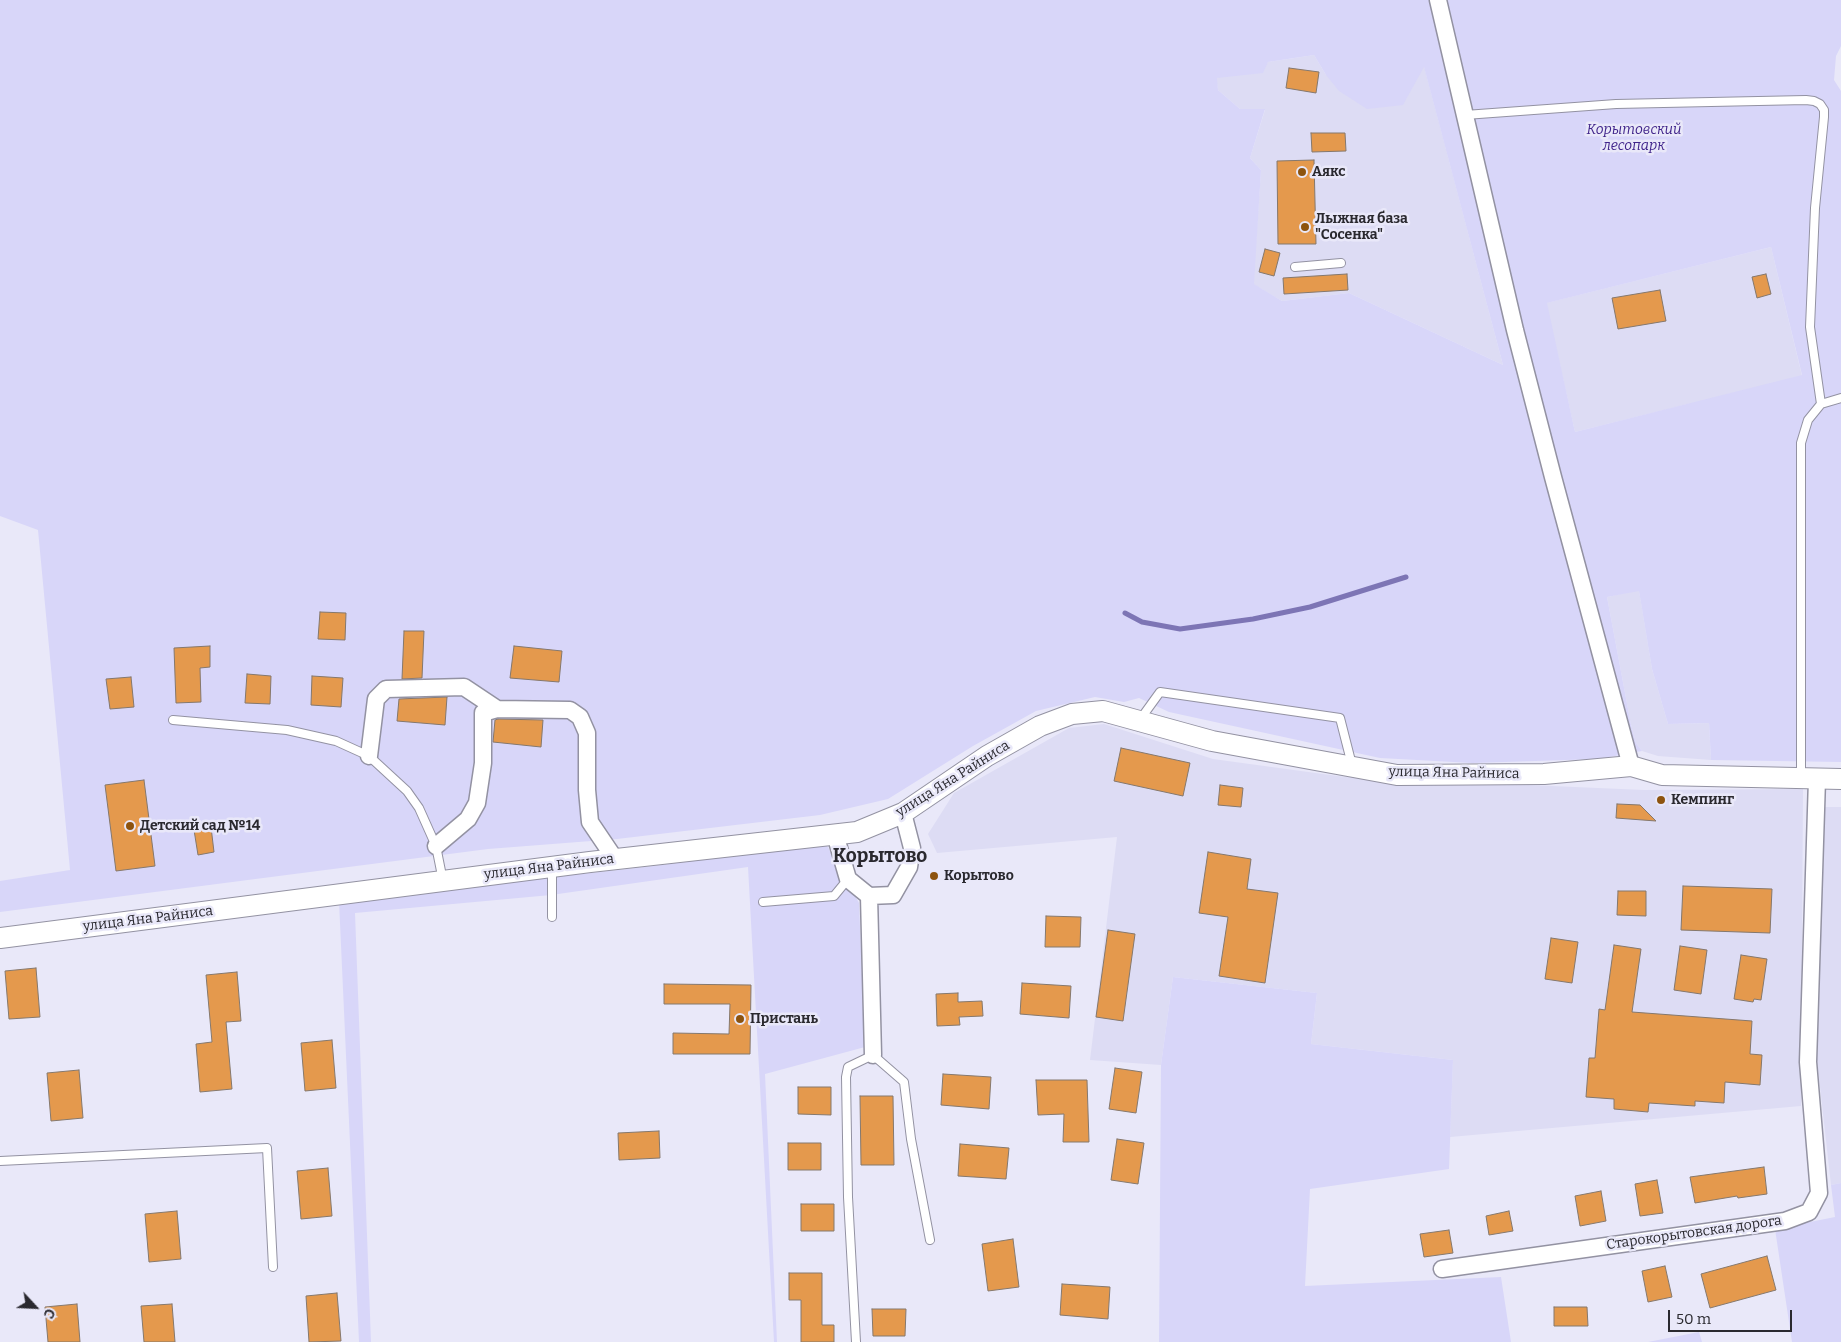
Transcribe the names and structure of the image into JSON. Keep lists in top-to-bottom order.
{
  "streets": {
    "street": ["улица Яна Райниса", "Старокорытовская дорога"]
  },
  "crossings": [
    ["улица Яна Райниса", "Старокорытовская дорога"]
  ],
  "districts": ["Корытово"],
  "parks": ["Корытовский лесопарк"],
  "places": [
    "Аякс",
    "Лыжная база \"Сосенка\"",
    "Кемпинг",
    "Детский сад №14",
    "Корытово",
    "Пристань"
  ],
  "scale_bar": "50 m",
  "north": "bottom right"
}
